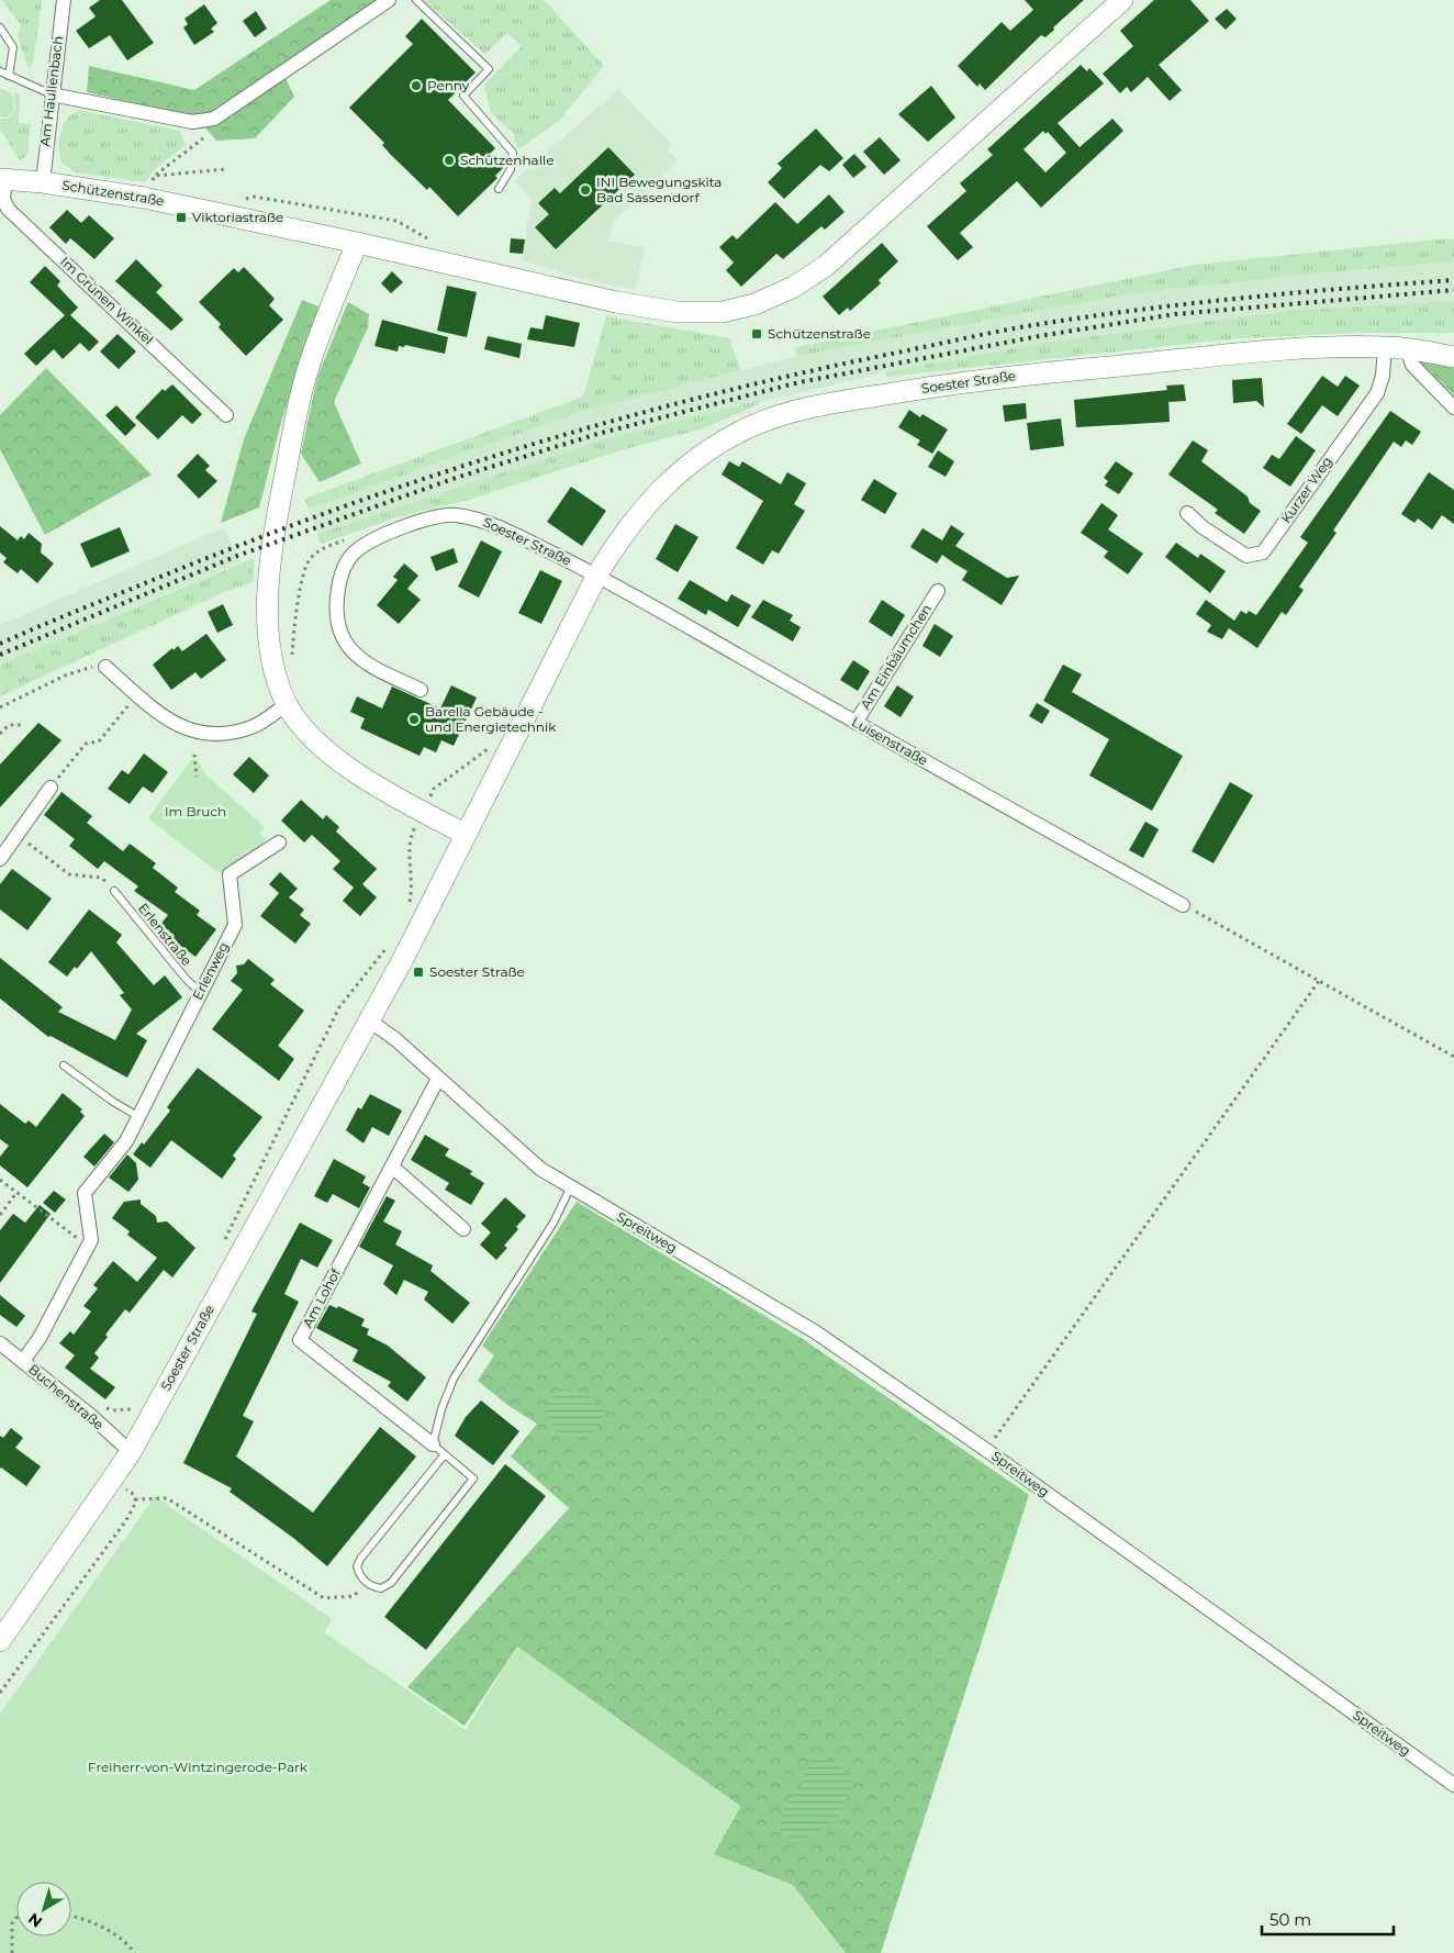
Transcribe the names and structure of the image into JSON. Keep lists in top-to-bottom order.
{
  "streets": {
    "street": [
      "Am Haullenbach",
      "Schützenstraße",
      "Im Grünen Winkel",
      "Soester Straße",
      "Kurzer Weg",
      "Am Einbäumchen",
      "Luisenstraße",
      "Erlenweg",
      "Spreitweg",
      "Am Lohof",
      "Buchenstraße"
    ],
    "lane": ["Erlenstraße"]
  },
  "crossings": [
    ["Am Haullenbach", "Schützenstraße"],
    ["Schützenstraße", "Im Grünen Winkel"],
    ["Soester Straße", "Kurzer Weg"],
    ["Soester Straße", "Luisenstraße"],
    ["Soester Straße", "Spreitweg"],
    ["Soester Straße", "Buchenstraße"],
    ["Am Einbäumchen", "Luisenstraße"],
    ["Erlenstraße", "Erlenweg"],
    ["Erlenweg", "Buchenstraße"],
    ["Spreitweg", "Am Lohof"]
  ],
  "parks": ["Im Bruch", "Freiherr-von-Wintzingerode-Park"],
  "places": {
    "other": [
      "Penny",
      "Schützenhalle",
      "INI Bewegungskita Bad Sassendorf",
      "Barella Gebäude - und Energietechnik"
    ],
    "transit": ["Viktoriastraße", "Schützenstraße", "Soester Straße"]
  },
  "scale_bar": "50 m",
  "north": "bottom left"
}
